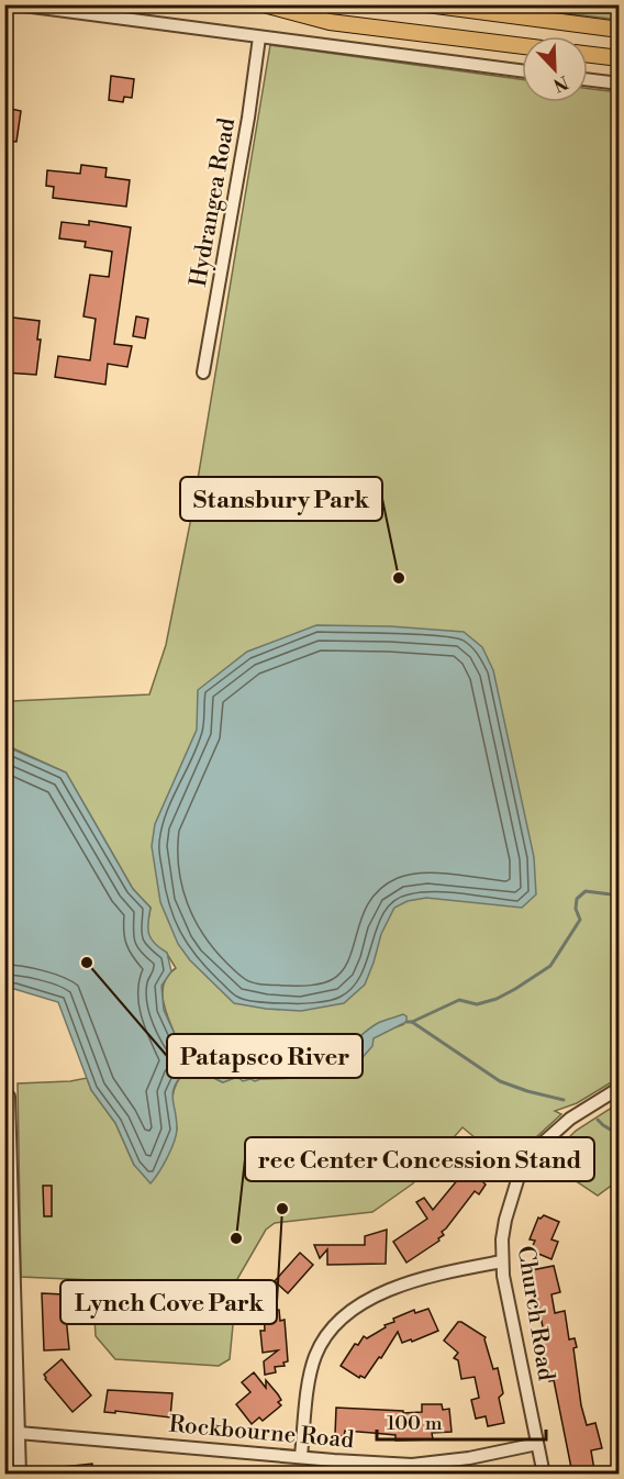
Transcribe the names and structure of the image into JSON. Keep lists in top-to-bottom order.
{
  "streets": {
    "street": ["Hydrangea Road", "Church Road", "Rockbourne Road"]
  },
  "crossings": [
    ["Church Road", "Rockbourne Road"]
  ],
  "places": [
    "Stansbury Park",
    "Patapsco River",
    "Lynch Cove Park",
    "rec Center Concession Stand"
  ],
  "scale_bar": "100 m",
  "north": "bottom right"
}
